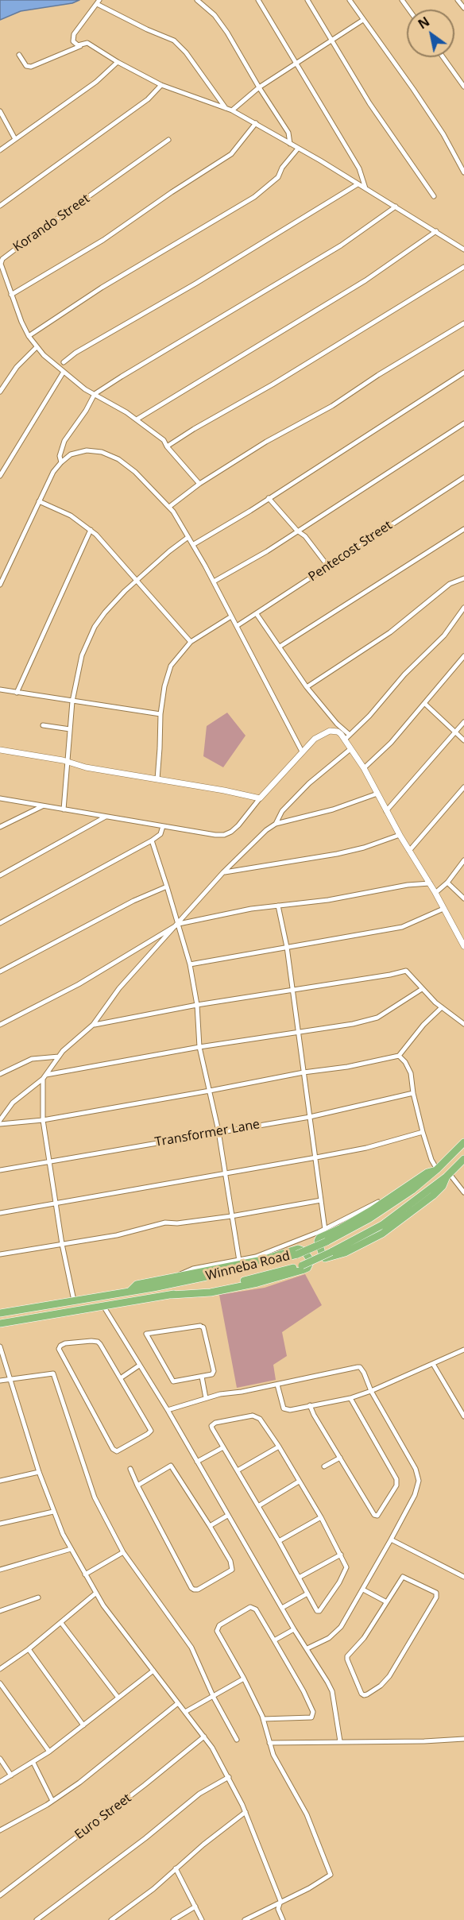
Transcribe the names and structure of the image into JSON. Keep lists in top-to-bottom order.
{
  "streets": {
    "highway": ["Winneba Road"],
    "street": [
      "Korando Street",
      "Pentecost Street",
      "Transformer Lane",
      "Euro Street"
    ]
  },
  "north": "top left"
}
